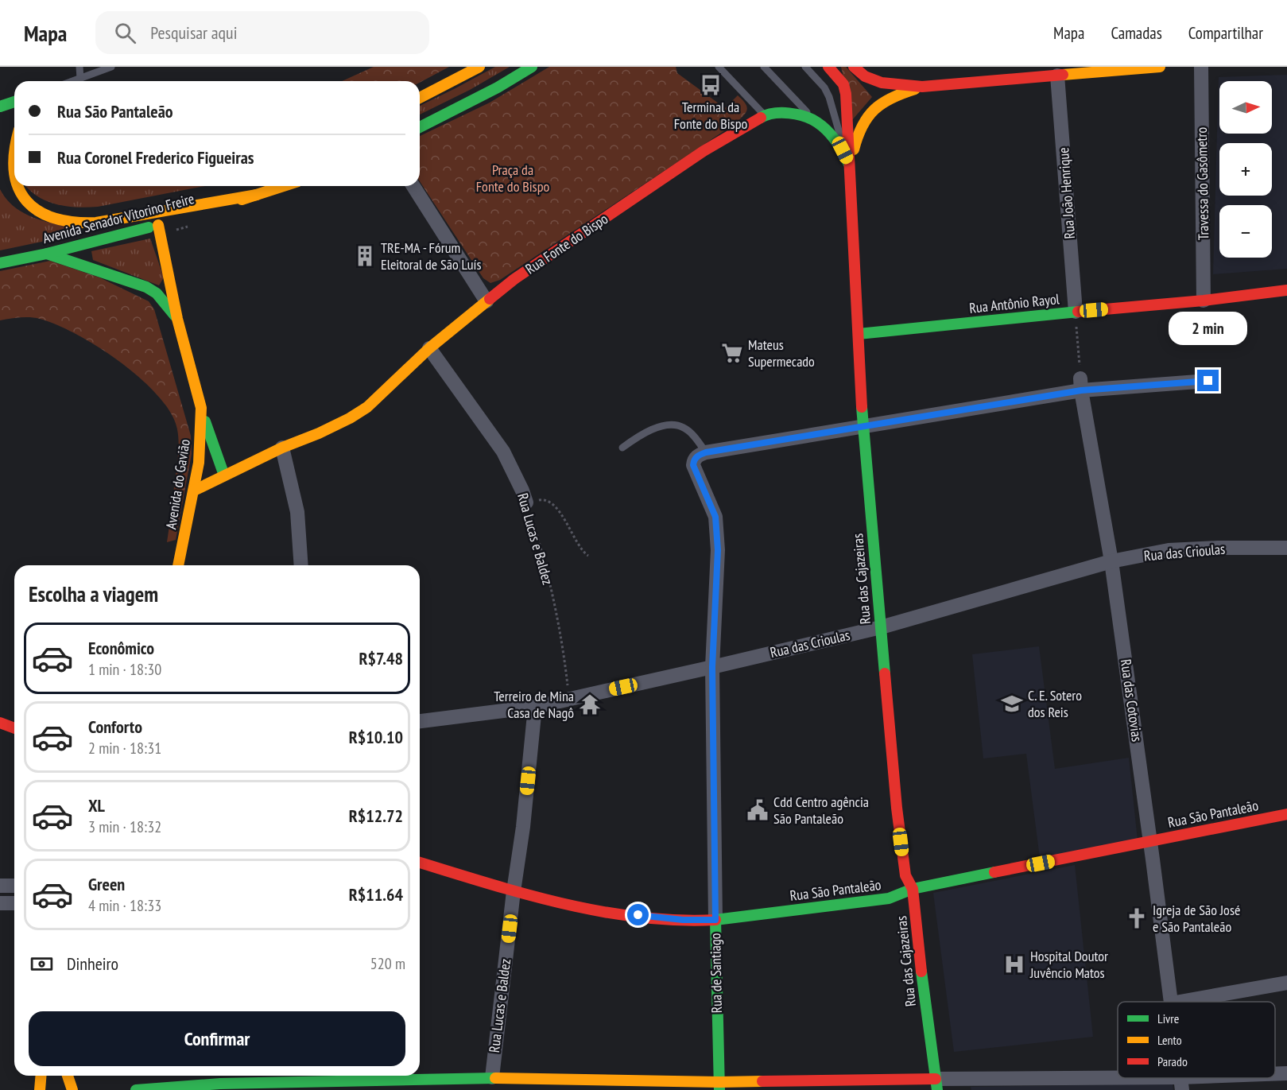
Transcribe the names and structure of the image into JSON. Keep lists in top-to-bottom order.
{
  "streets": {
    "street": [
      "Travessa do Gasômetro",
      "Rua João Henrique",
      "Avenida Senador Vitorino Freire",
      "Rua Fonte do Bispo",
      "Rua Antônio Rayol",
      "Avenida do Gavião",
      "Rua Lucas e Baldez",
      "Rua das Crioulas",
      "Rua das Cajazeiras",
      "Rua das Cotovias",
      "Rua São Pantaleão",
      "Rua de Santiago"
    ]
  },
  "crossings": [
    ["Travessa do Gasômetro", "Rua Antônio Rayol"],
    ["Rua João Henrique", "Rua Antônio Rayol"],
    ["Avenida Senador Vitorino Freire", "Avenida do Gavião"],
    ["Rua Fonte do Bispo", "Avenida do Gavião"],
    ["Rua Fonte do Bispo", "Rua Lucas e Baldez"],
    ["Rua Fonte do Bispo", "Rua das Cajazeiras"],
    ["Rua Antônio Rayol", "Rua das Cajazeiras"],
    ["Rua Lucas e Baldez", "Rua das Crioulas"],
    ["Rua Lucas e Baldez", "Rua São Pantaleão"],
    ["Rua das Crioulas", "Rua das Cajazeiras"],
    ["Rua das Crioulas", "Rua das Cotovias"],
    ["Rua das Crioulas", "Rua de Santiago"],
    ["Rua das Cajazeiras", "Rua São Pantaleão"],
    ["Rua das Cotovias", "Rua São Pantaleão"],
    ["Rua São Pantaleão", "Rua de Santiago"]
  ],
  "parks": ["Praça da Fonte do Bispo"],
  "places": {
    "bus stop": ["Terminal da Fonte do Bispo"],
    "building": ["TRE-MA - Fórum Eleitoral de São Luís"],
    "supermarket": ["Mateus Supermecado"],
    "school or university": ["C. E. Sotero dos Reis"],
    "temple": ["Terreiro de Mina Casa de Nagô"],
    "public building": ["Cdd Centro agência São Pantaleão"],
    "church": ["Igreja de São José e São Pantaleão"],
    "hospital": ["Hospital Doutor Juvêncio Matos"]
  },
  "legend": ["Livre", "Lento", "Parado"],
  "north": "right",
  "page": {
    "header": "Mapa",
    "search": "Pesquisar aqui",
    "nav": ["Mapa", "Camadas", "Compartilhar"],
    "map_buttons": ["+", "−"],
    "banner": ["Rua São Pantaleão", "Rua Coronel Frederico Figueiras"],
    "bubble": "2 min",
    "heading": "Escolha a viagem",
    "list": [
      {
        "name": "Econômico",
        "note": "1 min · 18:30",
        "value": "R$7.48"
      },
      {
        "name": "Conforto",
        "note": "2 min · 18:31",
        "value": "R$10.10"
      },
      {
        "name": "XL",
        "note": "3 min · 18:32",
        "value": "R$12.72"
      },
      {
        "name": "Green",
        "note": "4 min · 18:33",
        "value": "R$11.64"
      }
    ],
    "pay": ["Dinheiro", "520 m"],
    "buttons": "Confirmar"
  }
}
